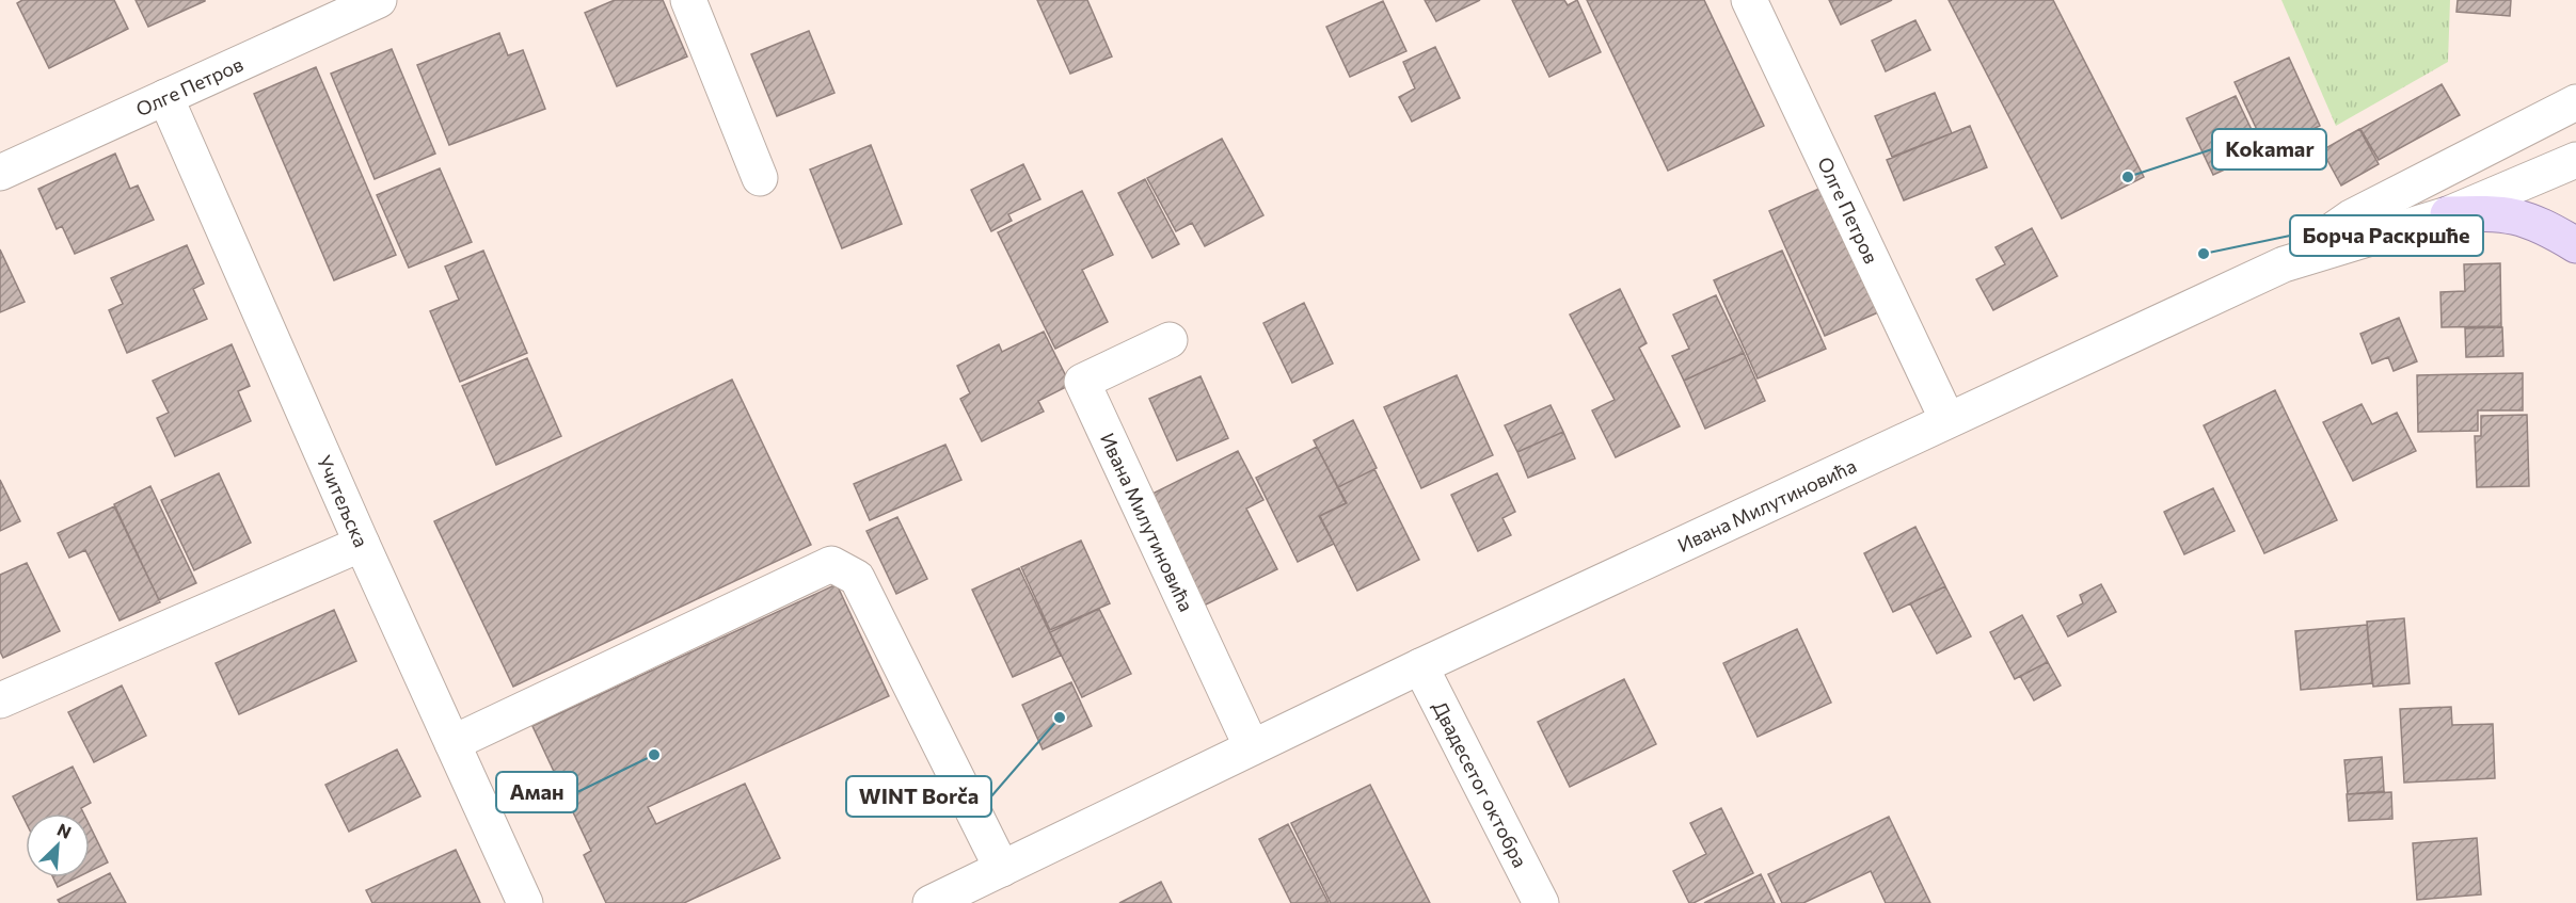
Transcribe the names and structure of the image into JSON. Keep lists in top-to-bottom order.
{
  "streets": {
    "street": [
      "Олге Петров",
      "Учитељска",
      "Ивана Милутиновића",
      "Двадесетог октобра"
    ]
  },
  "crossings": [
    ["Олге Петров", "Учитељска"],
    ["Олге Петров", "Ивана Милутиновића"],
    ["Ивана Милутиновића", "Двадесетог октобра"]
  ],
  "places": [
    "Kokamar",
    "Борча Раскршће",
    "WINT Borča",
    "Аман"
  ],
  "north": "top right"
}
